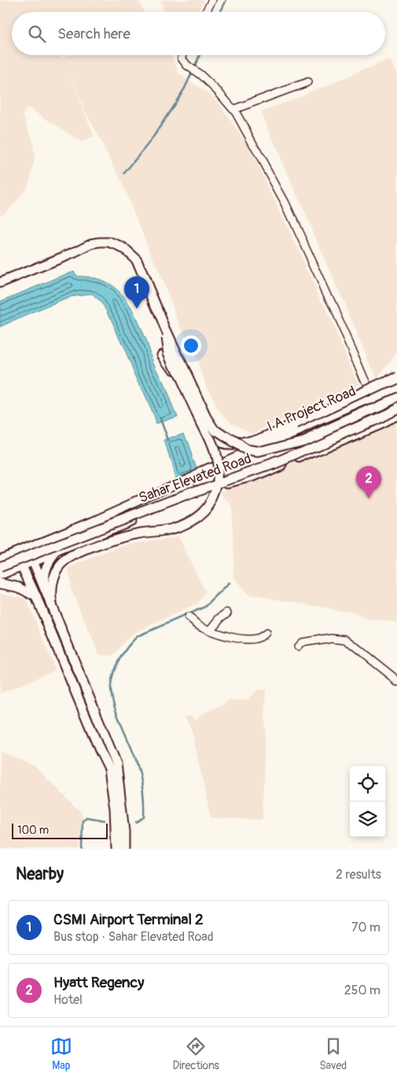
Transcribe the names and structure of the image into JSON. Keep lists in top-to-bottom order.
{
  "streets": {
    "main road": ["I A Project Road", "Sahar Elevated Road"]
  },
  "scale_bar": "100 m",
  "page": {
    "search": "Search here",
    "pins": ["1", "2"],
    "scale": "100 m",
    "heading": ["Nearby", "2 results"],
    "list": [
      {
        "mark": "1",
        "name": "CSMI Airport Terminal 2",
        "note": "Bus stop · Sahar Elevated Road",
        "value": "70 m"
      },
      {
        "mark": "2",
        "name": "Hyatt Regency",
        "note": "Hotel",
        "value": "250 m"
      }
    ],
    "nav": ["Map", "Directions", "Saved"]
  }
}
